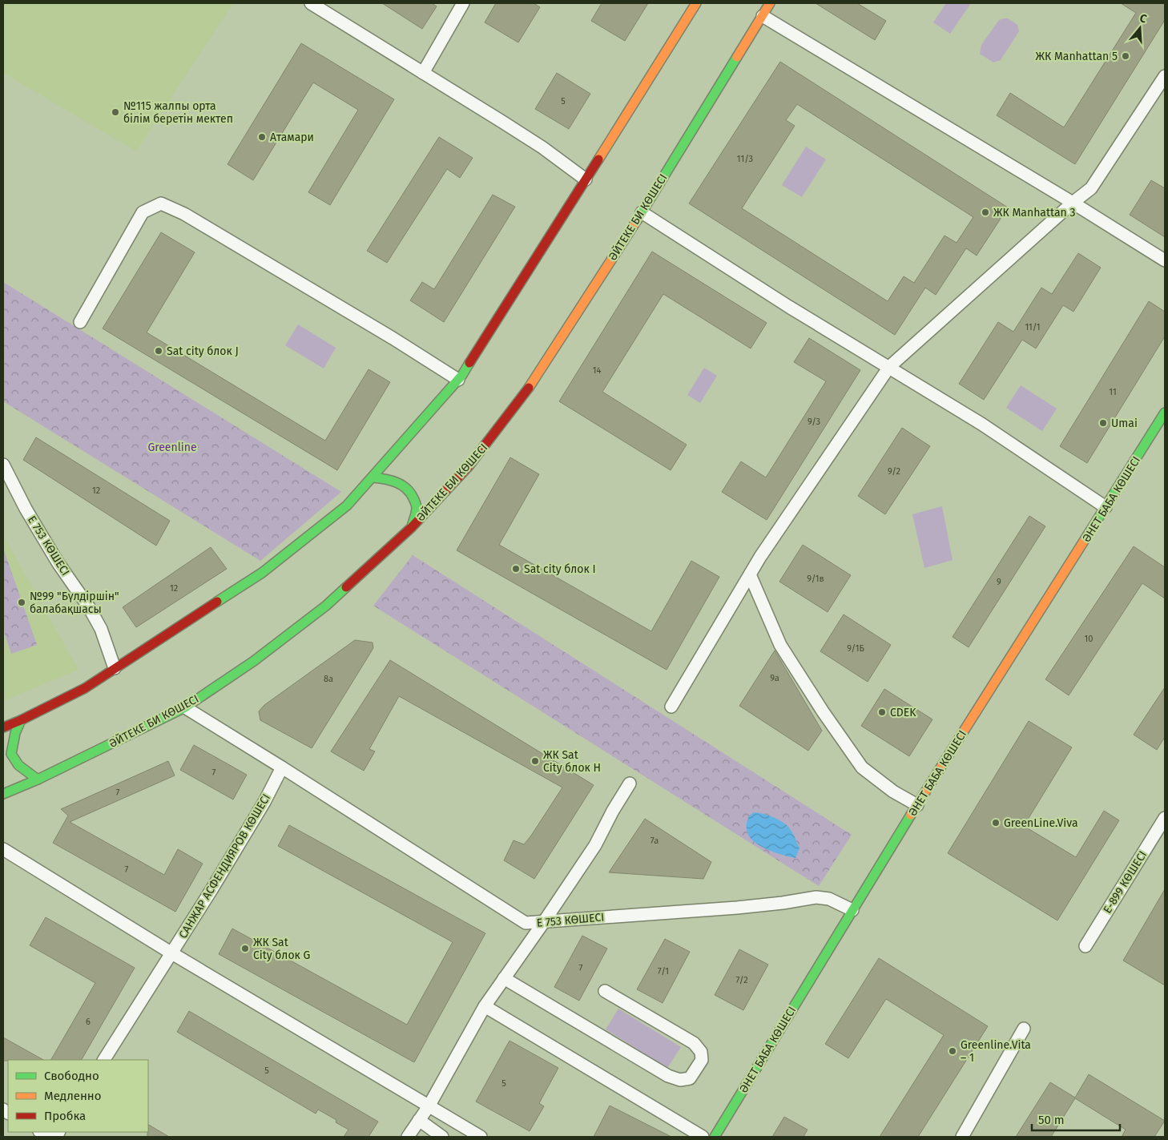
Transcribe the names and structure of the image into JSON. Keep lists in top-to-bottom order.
{
  "streets": {
    "street": [
      "ӘЙТЕКЕ БИ КӨШЕСІ",
      "ӘНЕТ БАБА КӨШЕСІ",
      "Е 753 КӨШЕСІ",
      "САНЖАР АСФЕНДИЯРОВ КӨШЕСІ",
      "Е-899 КӨШЕСІ"
    ]
  },
  "crossings": [
    ["ӘНЕТ БАБА КӨШЕСІ", "Е 753 КӨШЕСІ"],
    ["Е 753 КӨШЕСІ", "САНЖАР АСФЕНДИЯРОВ КӨШЕСІ"]
  ],
  "parks": ["Greenline"],
  "places": [
    "ЖК Manhattan 5",
    "№115 жалпы орта білім беретін мектеп",
    "Атамари",
    "ЖК Manhattan 3",
    "Sat city блок J",
    "Umai",
    "Sat city блок I",
    "№99 \"Бүлдіршін\" балабақшасы",
    "CDEK",
    "ЖК Sat City блок H",
    "GreenLine.Viva",
    "ЖК Sat City блок G",
    "Greenline.Vita – 1"
  ],
  "house_numbers": [
    "5",
    "11/3",
    "11/1",
    "14",
    "11",
    "9/3",
    "9/2",
    "12",
    "9/1в",
    "9",
    "12",
    "10",
    "9/1Б",
    "9а",
    "8а",
    "7",
    "7",
    "7а",
    "7",
    "7",
    "7/1",
    "7/2",
    "6",
    "5",
    "5"
  ],
  "legend": ["Свободно", "Медленно", "Пробка"],
  "scale_bar": "50 m",
  "north": "top"
}
